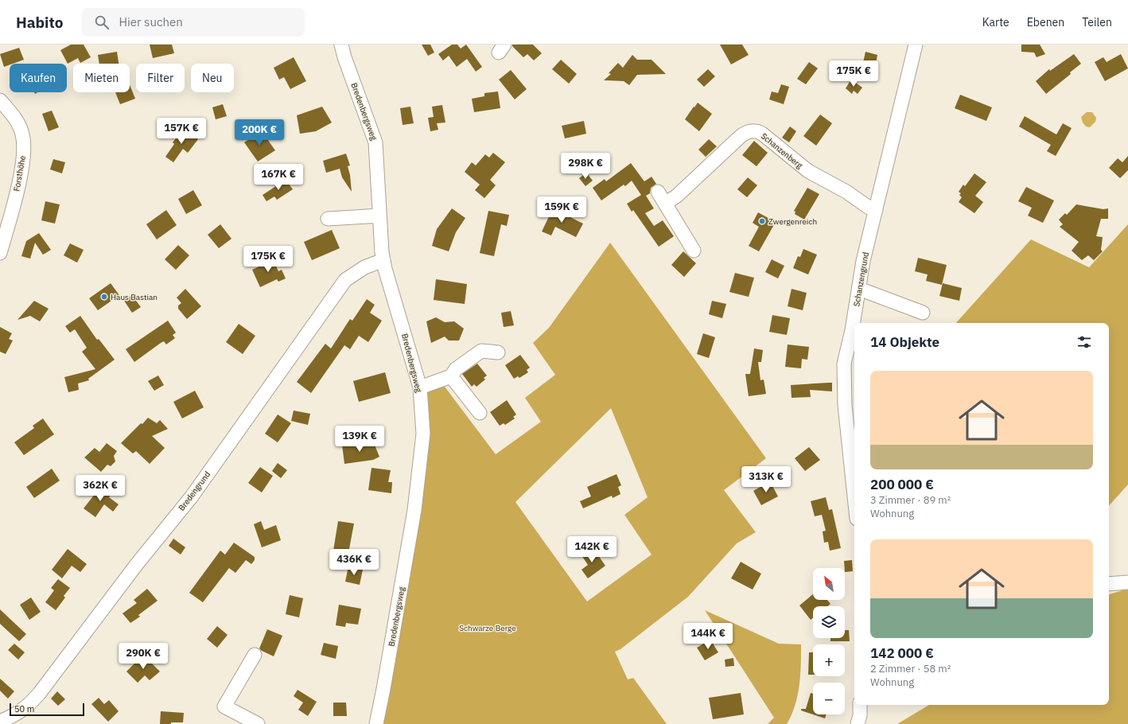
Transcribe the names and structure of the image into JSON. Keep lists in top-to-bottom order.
{
  "streets": {
    "street": [
      "Bredenbergsweg",
      "Schanzenberg",
      "Forsthöhe",
      "Schanzengrund",
      "Bredengrund"
    ]
  },
  "crossings": [
    ["Bredenbergsweg", "Bredengrund"],
    ["Schanzenberg", "Schanzengrund"]
  ],
  "parks": ["Schwarze Berge"],
  "places": ["Zwergenreich", "Haus Bastian"],
  "scale_bar": "50 m",
  "north": "top left",
  "page": {
    "header": "Habito",
    "search": "Hier suchen",
    "nav": ["Karte", "Ebenen", "Teilen"],
    "price": [
      "175K €",
      "157K €",
      "200K €",
      "298K €",
      "167K €",
      "159K €",
      "175K €",
      "139K €",
      "313K €",
      "362K €",
      "142K €",
      "436K €",
      "144K €",
      "290K €"
    ],
    "chip": [
      "Kaufen",
      "Mieten",
      "Filter",
      "Neu"
    ],
    "heading": "14 Objekte",
    "list": [
      {
        "name": "200 000 €",
        "note": "3 Zimmer · 89 m² · Wohnung"
      },
      {
        "name": "142 000 €",
        "note": "2 Zimmer · 58 m² · Wohnung"
      }
    ],
    "map_buttons": ["+", "−"],
    "scale": "50 m"
  }
}
